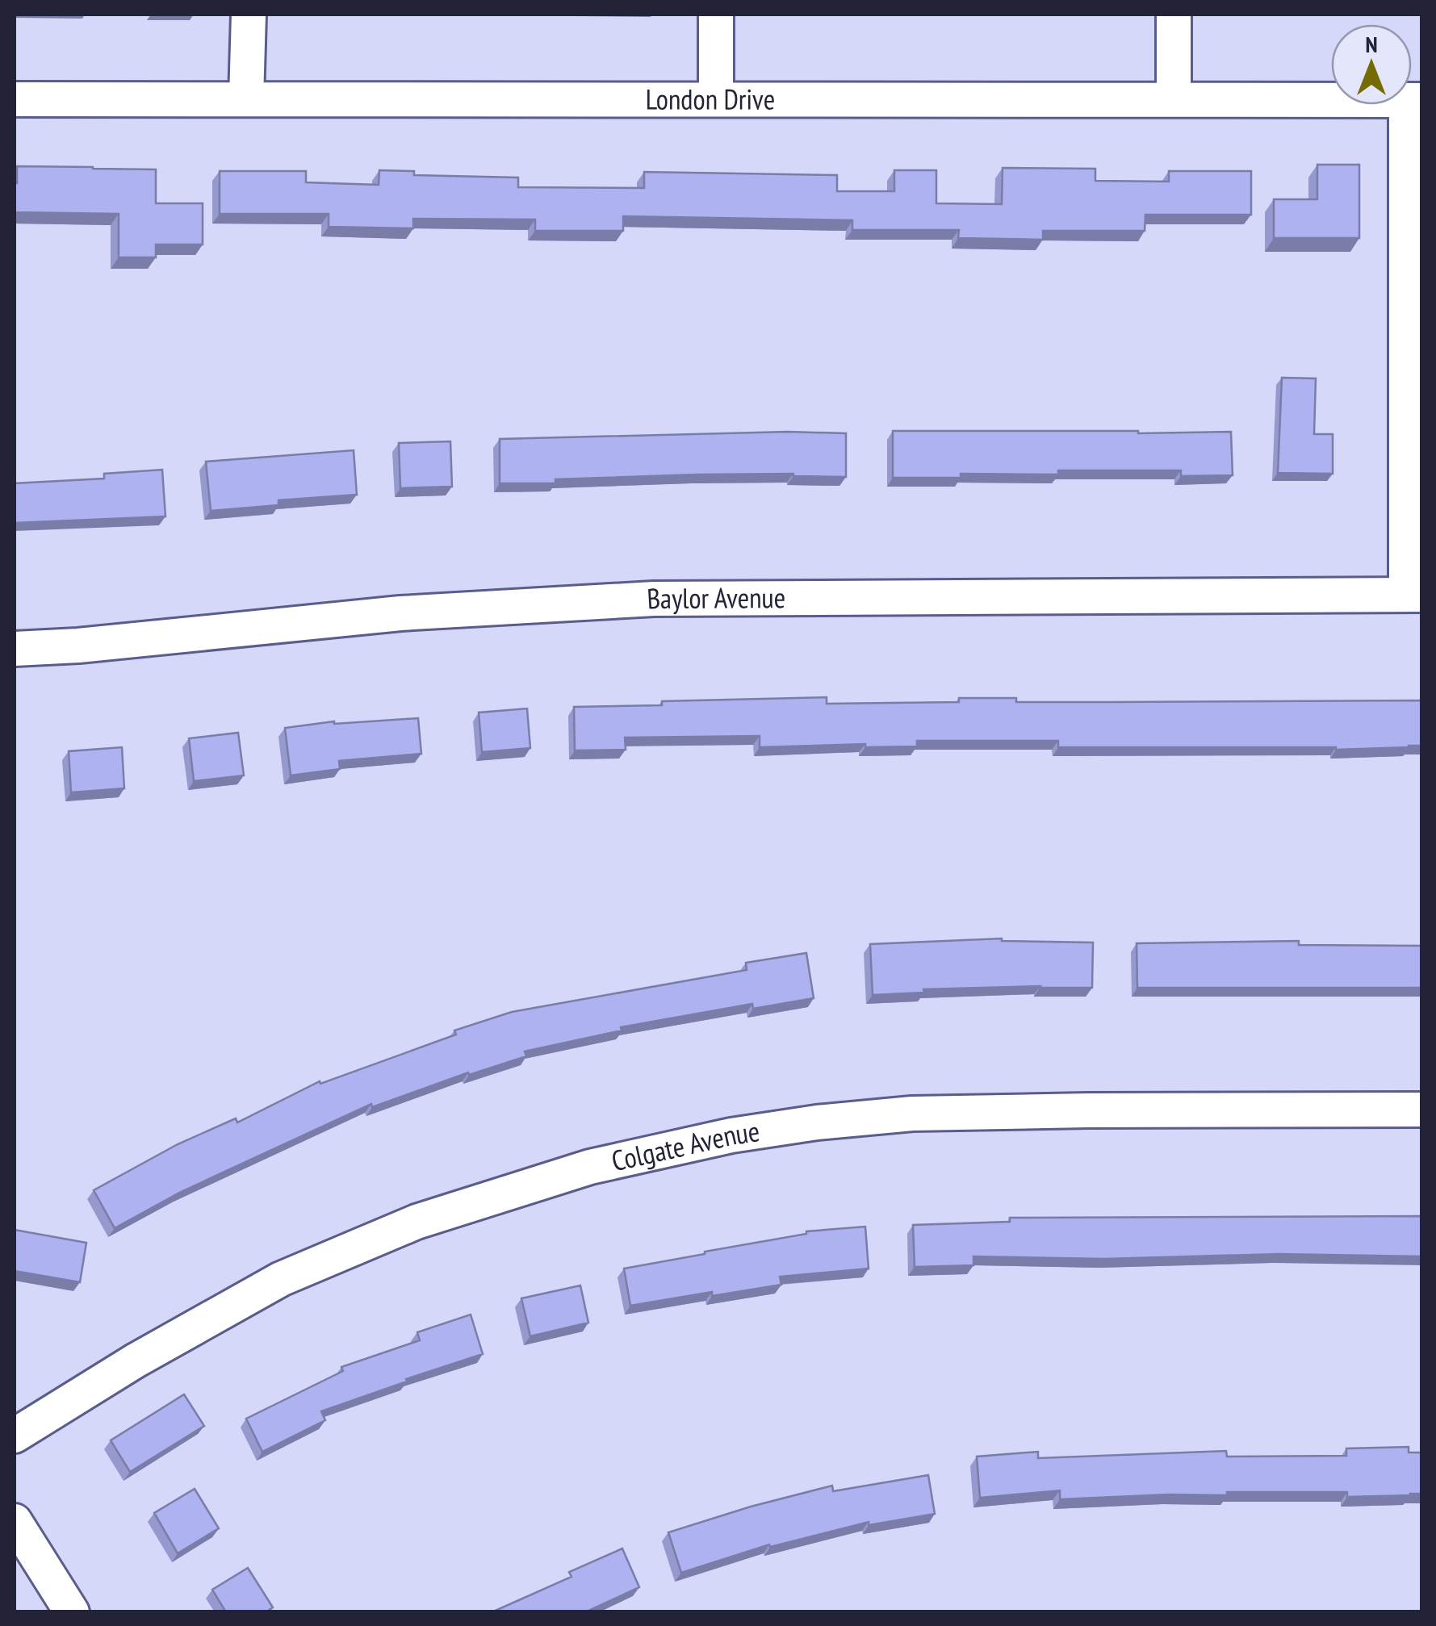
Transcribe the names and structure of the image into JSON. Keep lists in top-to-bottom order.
{
  "streets": {
    "street": ["London Drive", "Baylor Avenue", "Colgate Avenue"]
  },
  "crossings": [
    ["London Drive", "Baylor Avenue"]
  ],
  "north": "top"
}
